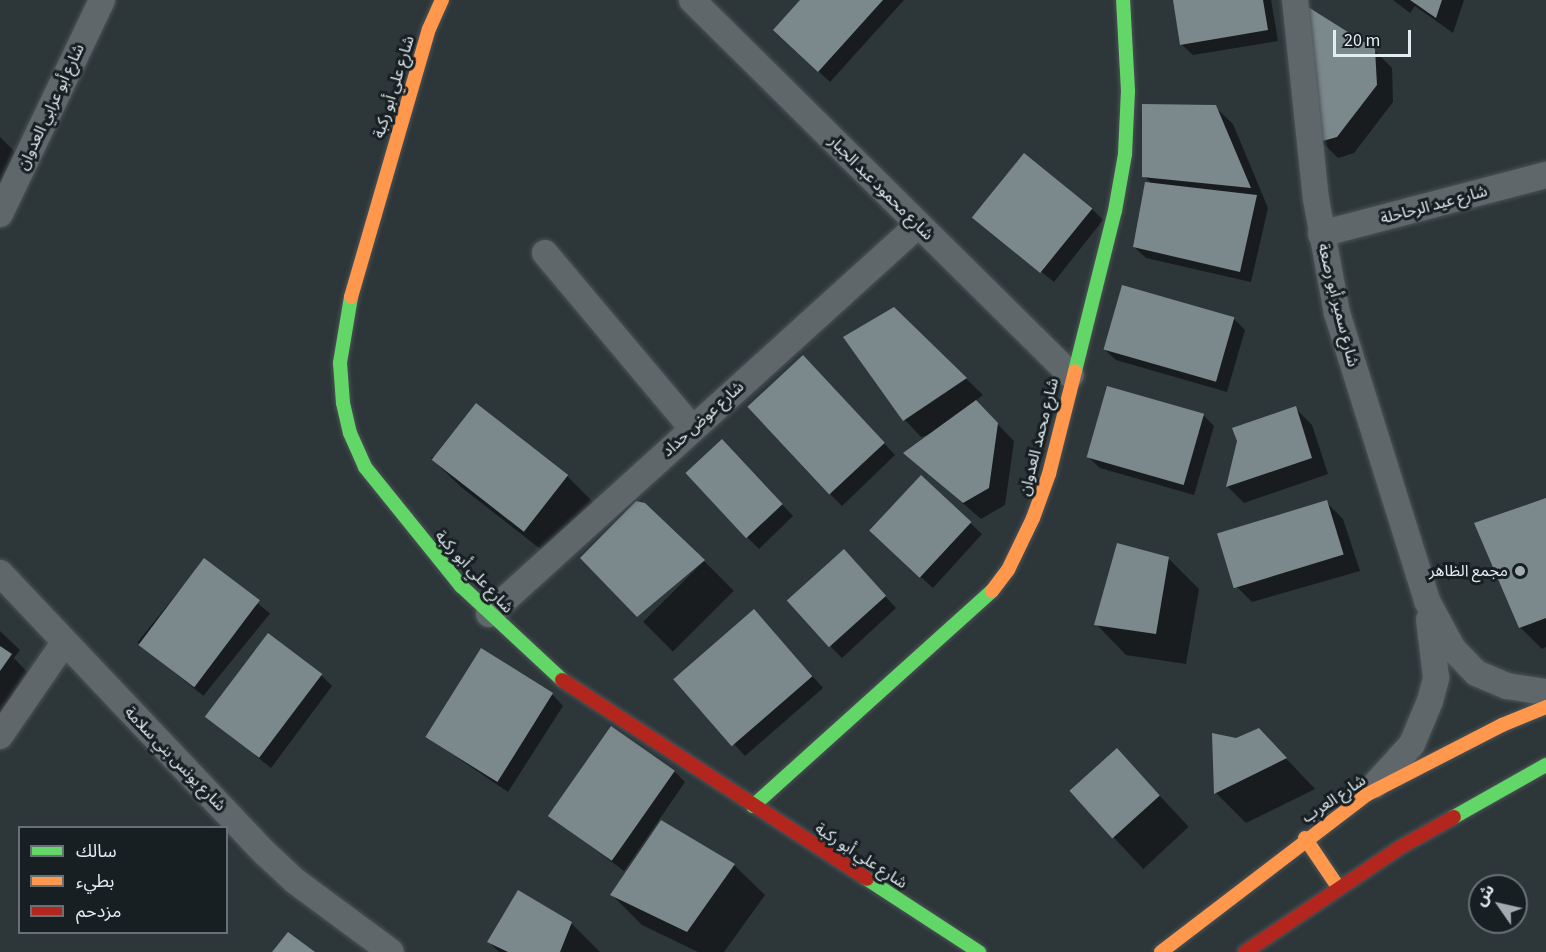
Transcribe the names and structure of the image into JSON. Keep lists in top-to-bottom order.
{
  "streets": {
    "street": [
      "شارع علي أبو ركبة",
      "شارع أبو عرابي العدوان",
      "شارع محمود عبد الجبار",
      "شارع عيد الرحاحلة",
      "شارع سمير أبو رصعة",
      "شارع عوض حداد",
      "شارع محمد العدوان",
      "شارع يونس بني سلامة",
      "شارع العرب"
    ]
  },
  "crossings": [
    ["شارع علي أبو ركبة", "شارع عوض حداد"],
    ["شارع علي أبو ركبة", "شارع محمد العدوان"],
    ["شارع محمود عبد الجبار", "شارع عوض حداد"],
    ["شارع محمود عبد الجبار", "شارع محمد العدوان"],
    ["شارع عيد الرحاحلة", "شارع سمير أبو رصعة"],
    ["شارع سمير أبو رصعة", "شارع العرب"]
  ],
  "places": ["مجمع الظاهر"],
  "legend": ["سالك", "بطيء", "مزدحم"],
  "scale_bar": "20 m",
  "north": "top left"
}
